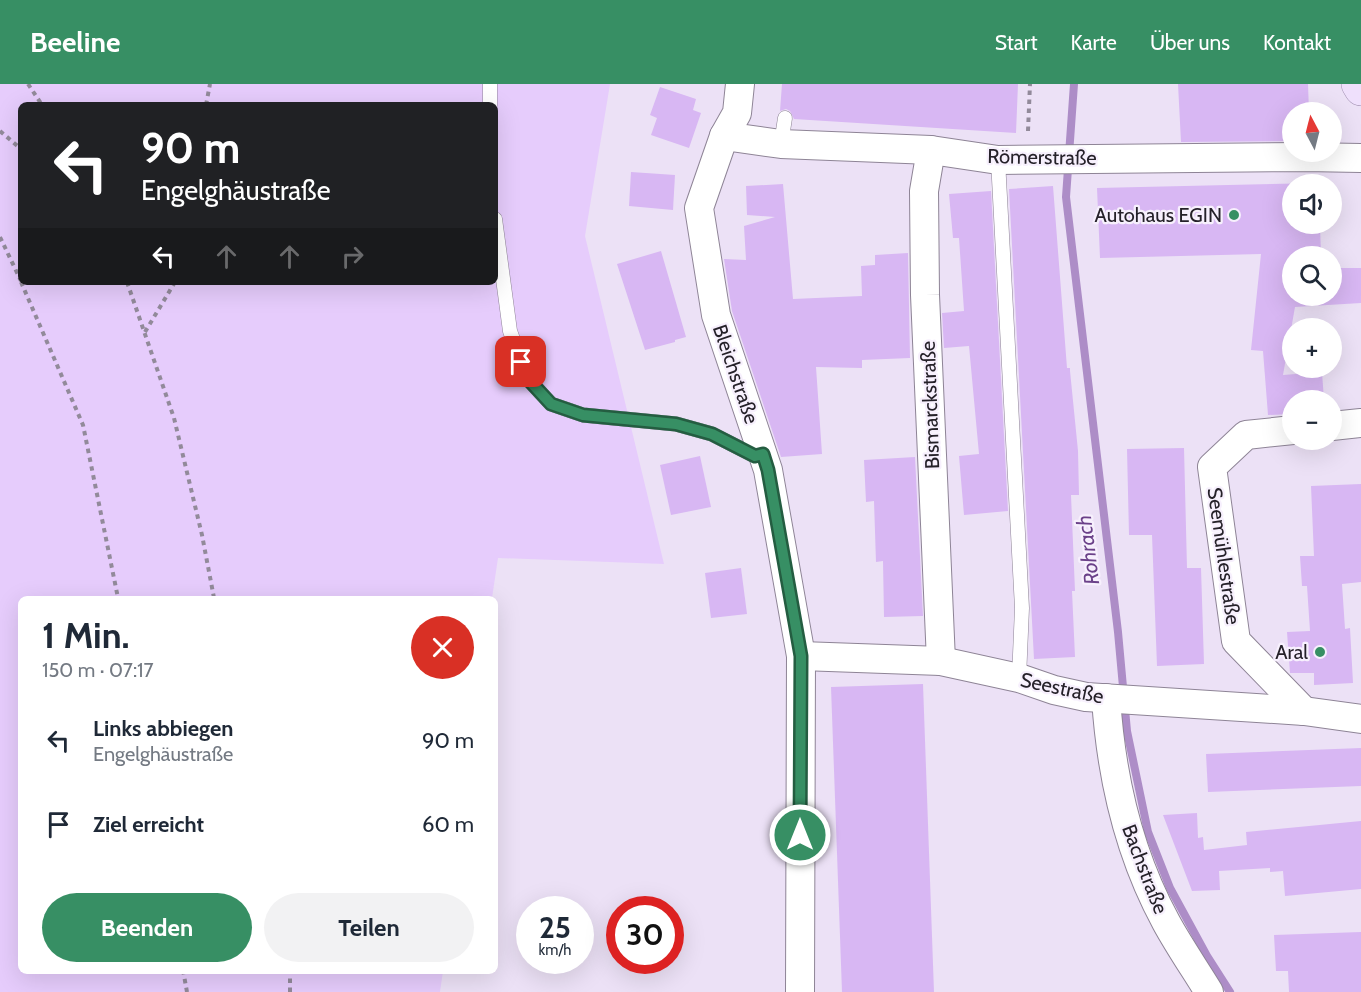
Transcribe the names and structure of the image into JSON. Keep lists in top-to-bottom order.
{
  "streets": {
    "street": [
      "Römerstraße",
      "Bleichstraße",
      "Bismarckstraße",
      "Seemühlestraße",
      "Seestraße",
      "Bachstraße"
    ]
  },
  "crossings": [
    ["Römerstraße", "Bleichstraße"],
    ["Römerstraße", "Bismarckstraße"],
    ["Bleichstraße", "Seestraße"],
    ["Bismarckstraße", "Seestraße"],
    ["Seemühlestraße", "Seestraße"],
    ["Seestraße", "Bachstraße"]
  ],
  "water": ["Rohrach"],
  "places": ["Autohaus EGIN", "Aral"],
  "north": "top",
  "page": {
    "header": "Beeline",
    "nav": [
      "Start",
      "Karte",
      "Über uns",
      "Kontakt"
    ],
    "map_buttons": ["+", "−"],
    "turn": ["90 m", "Engelghäustraße"],
    "heading": ["1 Min.", "150 m · 07:17"],
    "list": [
      {
        "name": "Links abbiegen",
        "note": "Engelghäustraße",
        "value": "90 m"
      },
      {
        "name": "Ziel erreicht",
        "value": "60 m"
      }
    ],
    "buttons": ["Beenden", "Teilen"],
    "speed": "25 km/h",
    "limit": "30"
  }
}
